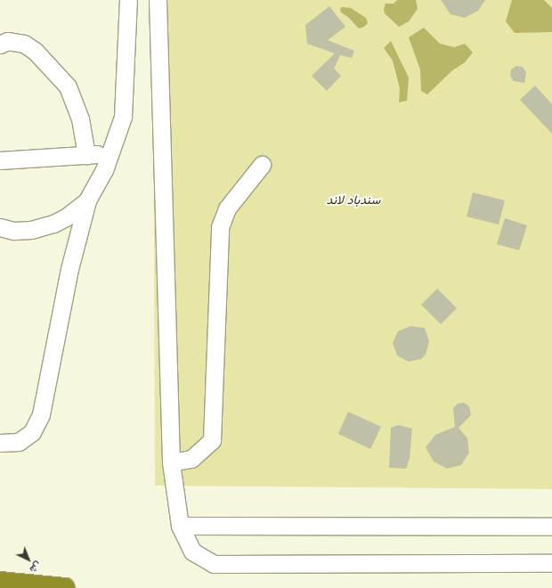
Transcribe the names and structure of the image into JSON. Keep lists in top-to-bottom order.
{
  "parks": ["سندباد لاند"],
  "north": "bottom right"
}
